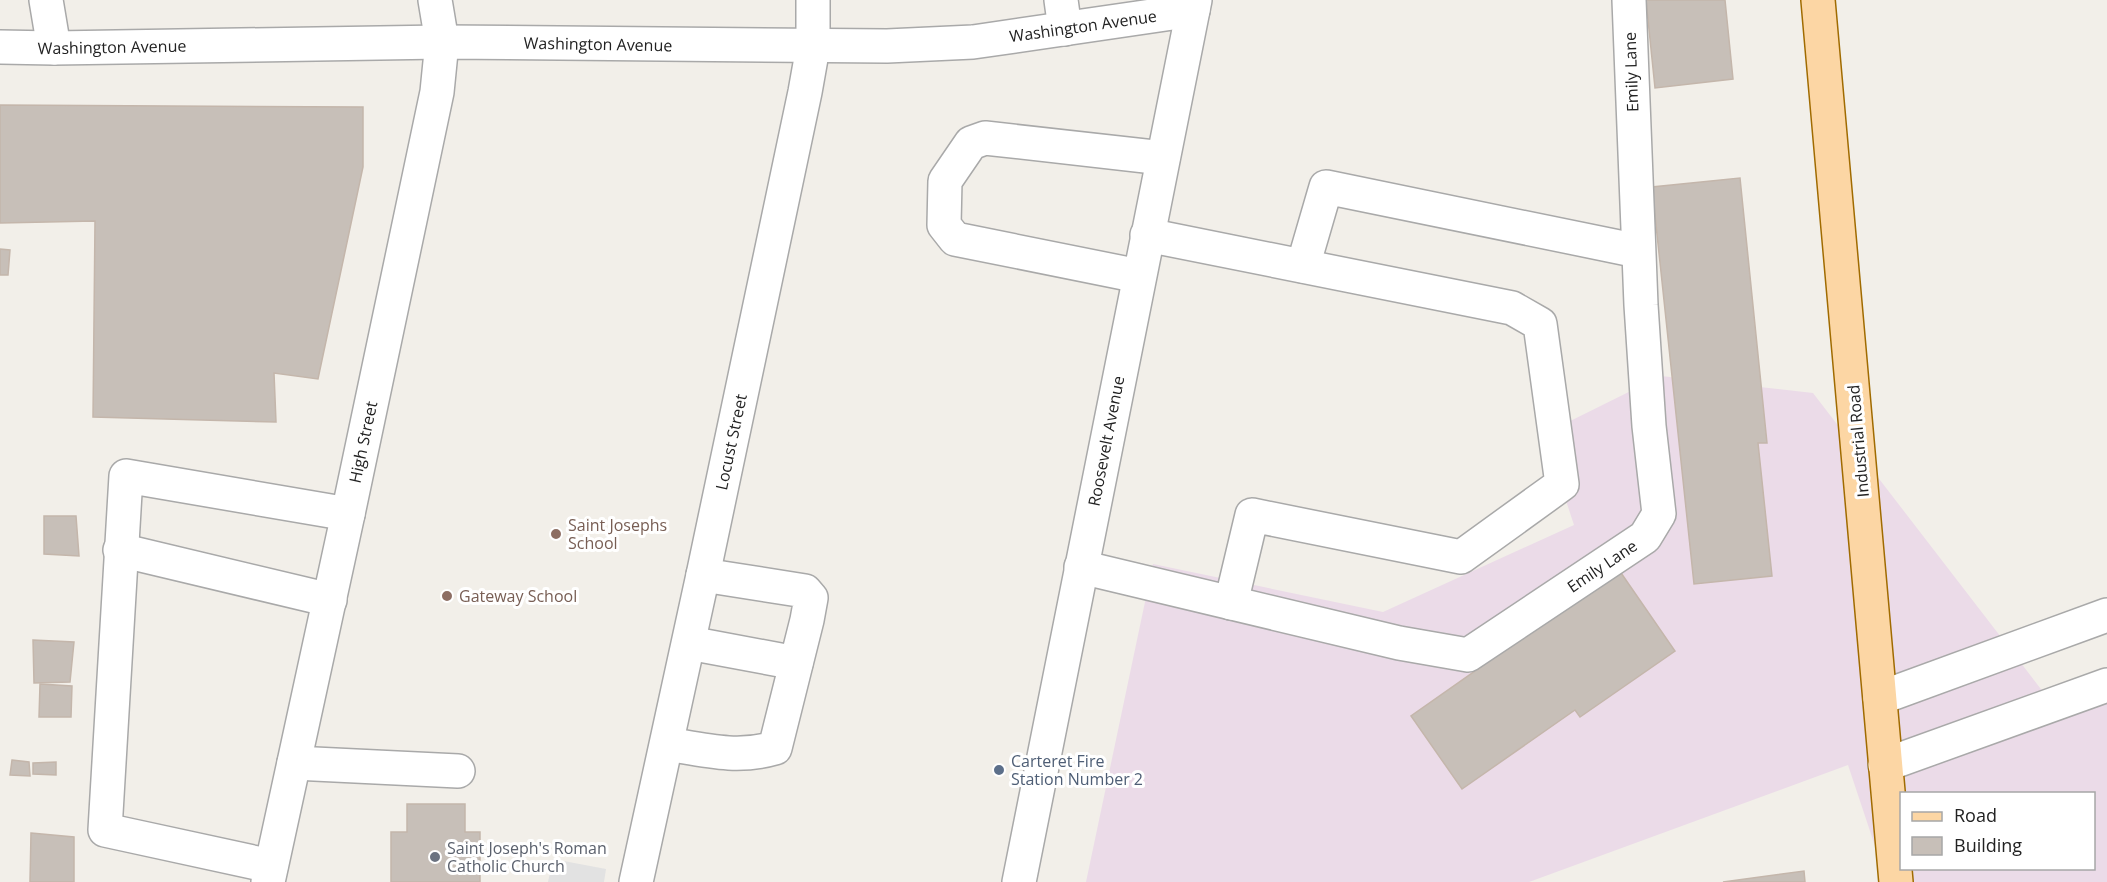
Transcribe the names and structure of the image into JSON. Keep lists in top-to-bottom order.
{
  "streets": {
    "main road": ["Industrial Road"],
    "street": [
      "Washington Avenue",
      "Emily Lane",
      "Roosevelt Avenue",
      "High Street",
      "Locust Street"
    ]
  },
  "crossings": [
    ["Washington Avenue", "Roosevelt Avenue"],
    ["Washington Avenue", "High Street"],
    ["Washington Avenue", "Locust Street"],
    ["Emily Lane", "Roosevelt Avenue"]
  ],
  "places": [
    "Saint Josephs School",
    "Gateway School",
    "Carteret Fire Station Number 2",
    "Saint Joseph's Roman Catholic Church"
  ],
  "legend": ["Road", "Building"]
}
